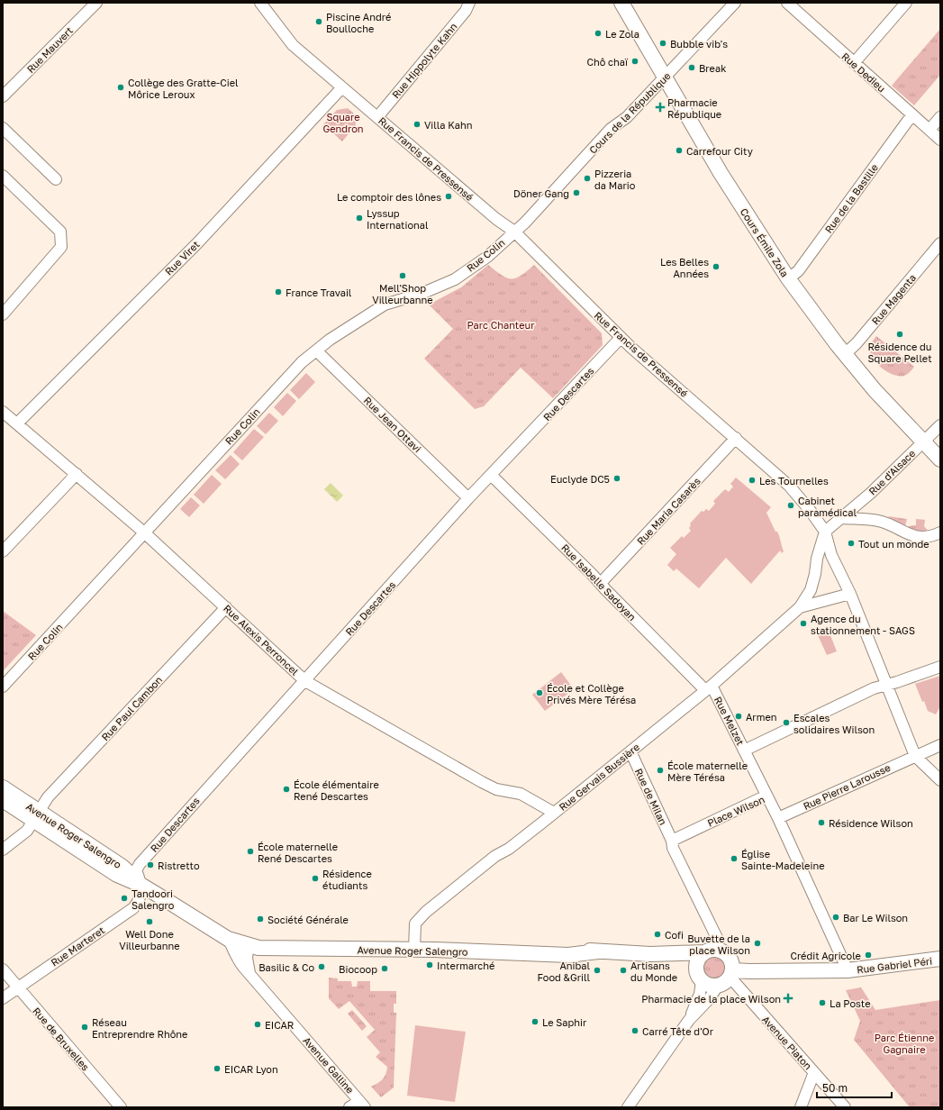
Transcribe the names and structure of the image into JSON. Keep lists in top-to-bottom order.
{
  "streets": {
    "main road": ["Cours Émile Zola", "Avenue Roger Salengro", "Rue Gabriel Péri"],
    "street": [
      "Rue Mauvert",
      "Rue Hippolyte Kahn",
      "Rue Dedieu",
      "Cours de la République",
      "Rue Francis de Pressensé",
      "Rue de la Bastille",
      "Rue Colin",
      "Rue Viret",
      "Rue Magenta",
      "Rue Descartes",
      "Rue Jean Ottavi",
      "Rue d'Alsace",
      "Rue Maria Casarès",
      "Rue Isabelle Sadoyan",
      "Rue Alexis Perroncel",
      "Rue Paul Cambon",
      "Rue Melzet",
      "Rue Gervais Bussière",
      "Rue Pierre Larousse",
      "Rue de Milan",
      "Place Wilson",
      "Rue Marteret",
      "Rue de Bruxelles",
      "Avenue Piaton",
      "Avenue Galline"
    ]
  },
  "crossings": [
    ["Rue Hippolyte Kahn", "Rue Francis de Pressensé"],
    ["Rue Dedieu", "Rue de la Bastille"],
    ["Cours de la République", "Cours Émile Zola"],
    ["Cours de la République", "Rue Colin"],
    ["Rue Francis de Pressensé", "Rue Colin"],
    ["Rue Francis de Pressensé", "Rue Viret"],
    ["Rue Francis de Pressensé", "Rue Descartes"],
    ["Rue Francis de Pressensé", "Rue d'Alsace"],
    ["Rue Francis de Pressensé", "Rue Maria Casarès"],
    ["Rue Francis de Pressensé", "Rue Gervais Bussière"],
    ["Rue Francis de Pressensé", "Rue Pierre Larousse"],
    ["Rue de la Bastille", "Cours Émile Zola"],
    ["Cours Émile Zola", "Rue Magenta"],
    ["Cours Émile Zola", "Rue d'Alsace"],
    ["Rue Colin", "Rue Jean Ottavi"],
    ["Rue Colin", "Rue Alexis Perroncel"],
    ["Rue Viret", "Rue Alexis Perroncel"],
    ["Rue Descartes", "Rue Jean Ottavi"],
    ["Rue Descartes", "Rue Isabelle Sadoyan"],
    ["Rue Descartes", "Rue Alexis Perroncel"],
    ["Rue Descartes", "Avenue Roger Salengro"],
    ["Rue Descartes", "Rue Marteret"],
    ["Rue d'Alsace", "Rue Gervais Bussière"],
    ["Rue Maria Casarès", "Rue Isabelle Sadoyan"],
    ["Rue Isabelle Sadoyan", "Rue Melzet"],
    ["Rue Isabelle Sadoyan", "Rue Gervais Bussière"],
    ["Rue Alexis Perroncel", "Rue Paul Cambon"],
    ["Rue Alexis Perroncel", "Rue Gervais Bussière"],
    ["Rue Paul Cambon", "Avenue Roger Salengro"],
    ["Rue Melzet", "Rue Gervais Bussière"],
    ["Rue Melzet", "Place Wilson"],
    ["Rue Gervais Bussière", "Rue de Milan"],
    ["Rue Gervais Bussière", "Avenue Roger Salengro"],
    ["Rue Pierre Larousse", "Place Wilson"],
    ["Rue de Milan", "Place Wilson"],
    ["Place Wilson", "Rue Gabriel Péri"],
    ["Avenue Roger Salengro", "Rue Marteret"],
    ["Avenue Roger Salengro", "Avenue Piaton"],
    ["Avenue Roger Salengro", "Avenue Galline"],
    ["Rue Marteret", "Rue de Bruxelles"]
  ],
  "parks": ["Square Gendron", "Parc Chanteur", "Parc Étienne Gagnaire"],
  "places": {
    "other": [
      "Piscine André Boulloche",
      "Le Zola",
      "Bubble vib's",
      "Chô chaï",
      "Break",
      "Collège des Gratte-Ciel Môrice Leroux",
      "Villa Kahn",
      "Carrefour City",
      "Pizzeria da Mario",
      "Döner Gang",
      "Le comptoir des lônes",
      "Lyssup International",
      "Les Belles Années",
      "Mell'Shop Villeurbanne",
      "France Travail",
      "Résidence du Square Pellet",
      "Euclyde DC5",
      "Les Tournelles",
      "Cabinet paramédical",
      "Tout un monde",
      "Agence du stationnement - SAGS",
      "École et Collège Privés Mère Térésa",
      "Armen",
      "Escales solidaires Wilson",
      "École maternelle Mère Térésa",
      "École élémentaire René Descartes",
      "Résidence Wilson",
      "École maternelle René Descartes",
      "Église Sainte-Madeleine",
      "Ristretto",
      "Résidence étudiants",
      "Tandoori Salengro",
      "Bar Le Wilson",
      "Société Générale",
      "Well Done Villeurbanne",
      "Cofi",
      "Buvette de la place Wilson",
      "Crédit Agricole",
      "Intermarché",
      "Basilic & Co",
      "Biocoop",
      "Anibal Food &Grill",
      "Artisans du Monde",
      "La Poste",
      "Le Saphir",
      "EICAR",
      "Réseau Entreprendre Rhône",
      "Carré Tête d'Or",
      "EICAR Lyon"
    ],
    "health": ["Pharmacie République", "Pharmacie de la place Wilson"]
  },
  "scale_bar": "50 m"
}
